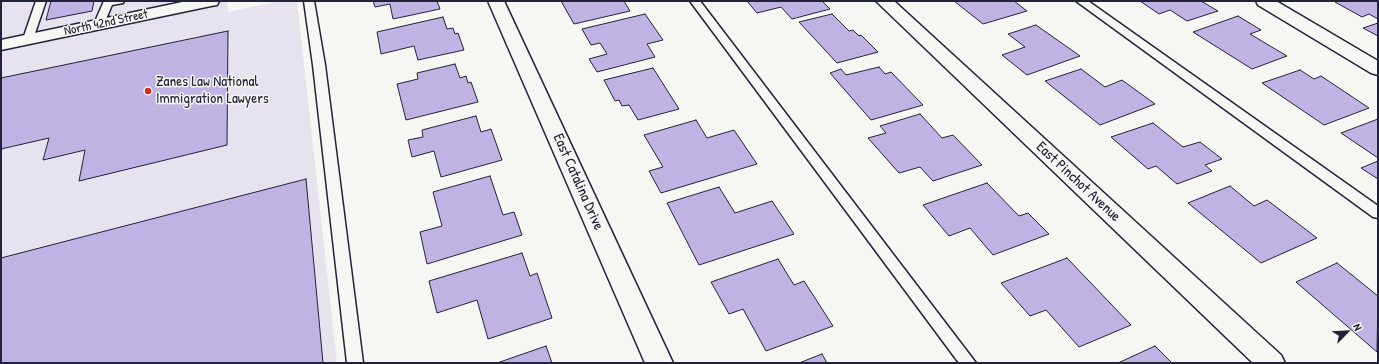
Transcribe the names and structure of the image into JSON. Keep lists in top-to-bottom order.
{
  "streets": {
    "street": ["North 42nd Street", "East Catalina Drive", "East Pinchot Avenue"]
  },
  "places": ["Zanes Law National Immigration Lawyers"],
  "north": "top right"
}
